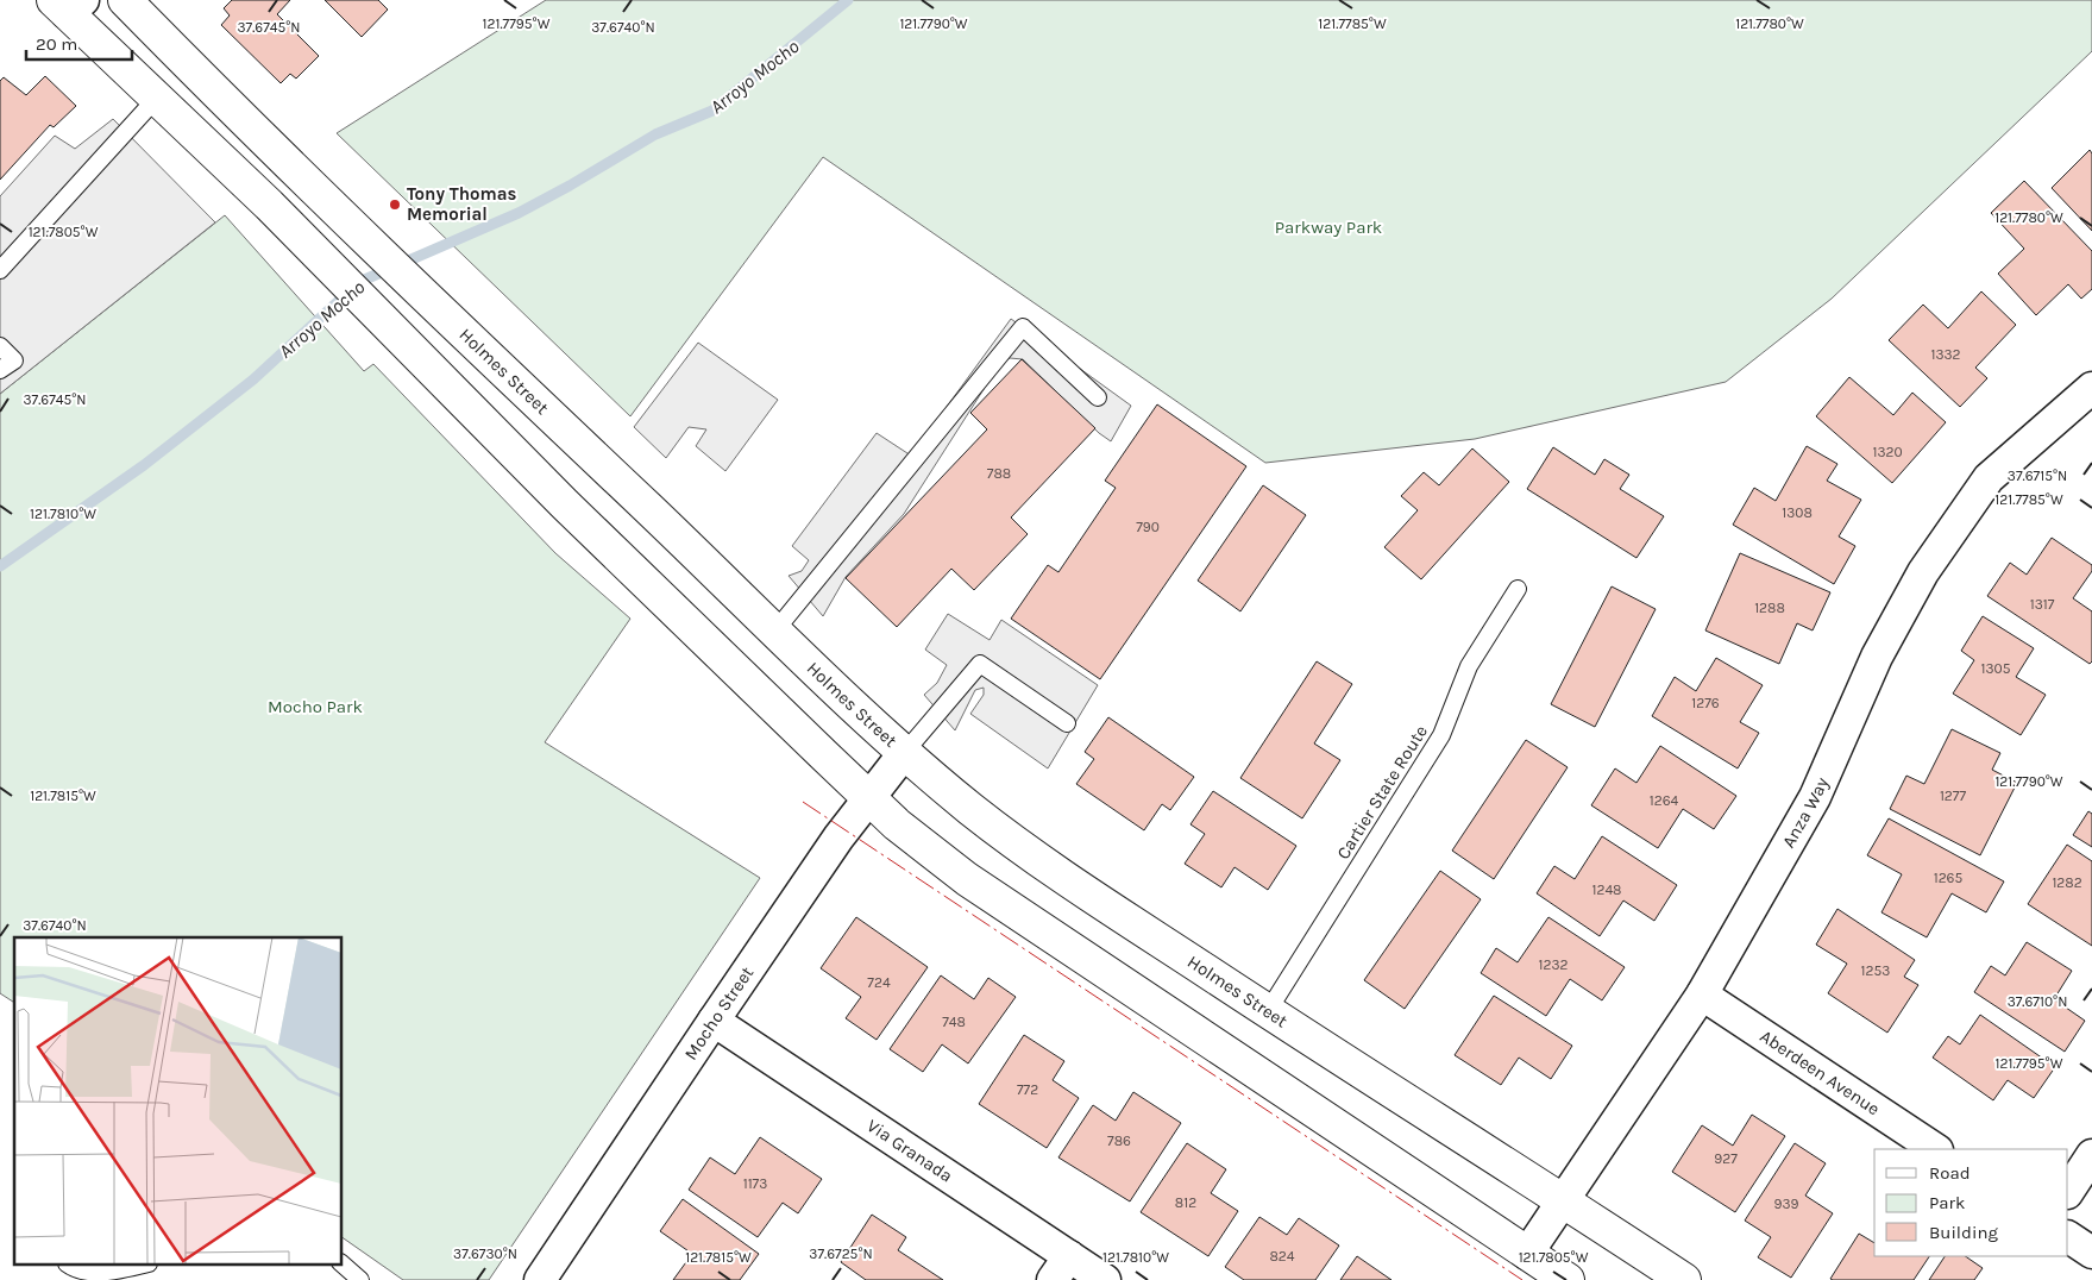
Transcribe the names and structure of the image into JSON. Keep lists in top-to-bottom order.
{
  "streets": {
    "main road": ["Holmes Street"],
    "street": [
      "Anza Way",
      "Mocho Street",
      "Aberdeen Avenue",
      "Via Granada"
    ],
    "lane": ["Cartier State Route"]
  },
  "crossings": [
    ["Holmes Street", "Cartier State Route"],
    ["Holmes Street", "Anza Way"],
    ["Holmes Street", "Mocho Street"],
    ["Anza Way", "Aberdeen Avenue"],
    ["Mocho Street", "Via Granada"]
  ],
  "water": ["Arroyo Mocho"],
  "parks": ["Parkway Park", "Mocho Park"],
  "places": ["Tony Thomas Memorial"],
  "house_numbers": [
    "1332",
    "1320",
    "788",
    "1308",
    "790",
    "1317",
    "1288",
    "1305",
    "1276",
    "1277",
    "1264",
    "1265",
    "1282",
    "1248",
    "1232",
    "1253",
    "724",
    "748",
    "772",
    "786",
    "927",
    "1173",
    "812",
    "939",
    "824"
  ],
  "legend": ["Road", "Park", "Building"],
  "scale_bar": "20 m",
  "coordinates": [
    "121.7795°W",
    "121.7790°W",
    "121.7785°W",
    "121.7780°W",
    "37.6745°N",
    "37.6740°N",
    "121.7805°W",
    "37.6715°N",
    "121.7810°W",
    "121.7815°W",
    "37.6710°N",
    "37.6730°N",
    "37.6725°N"
  ]
}
